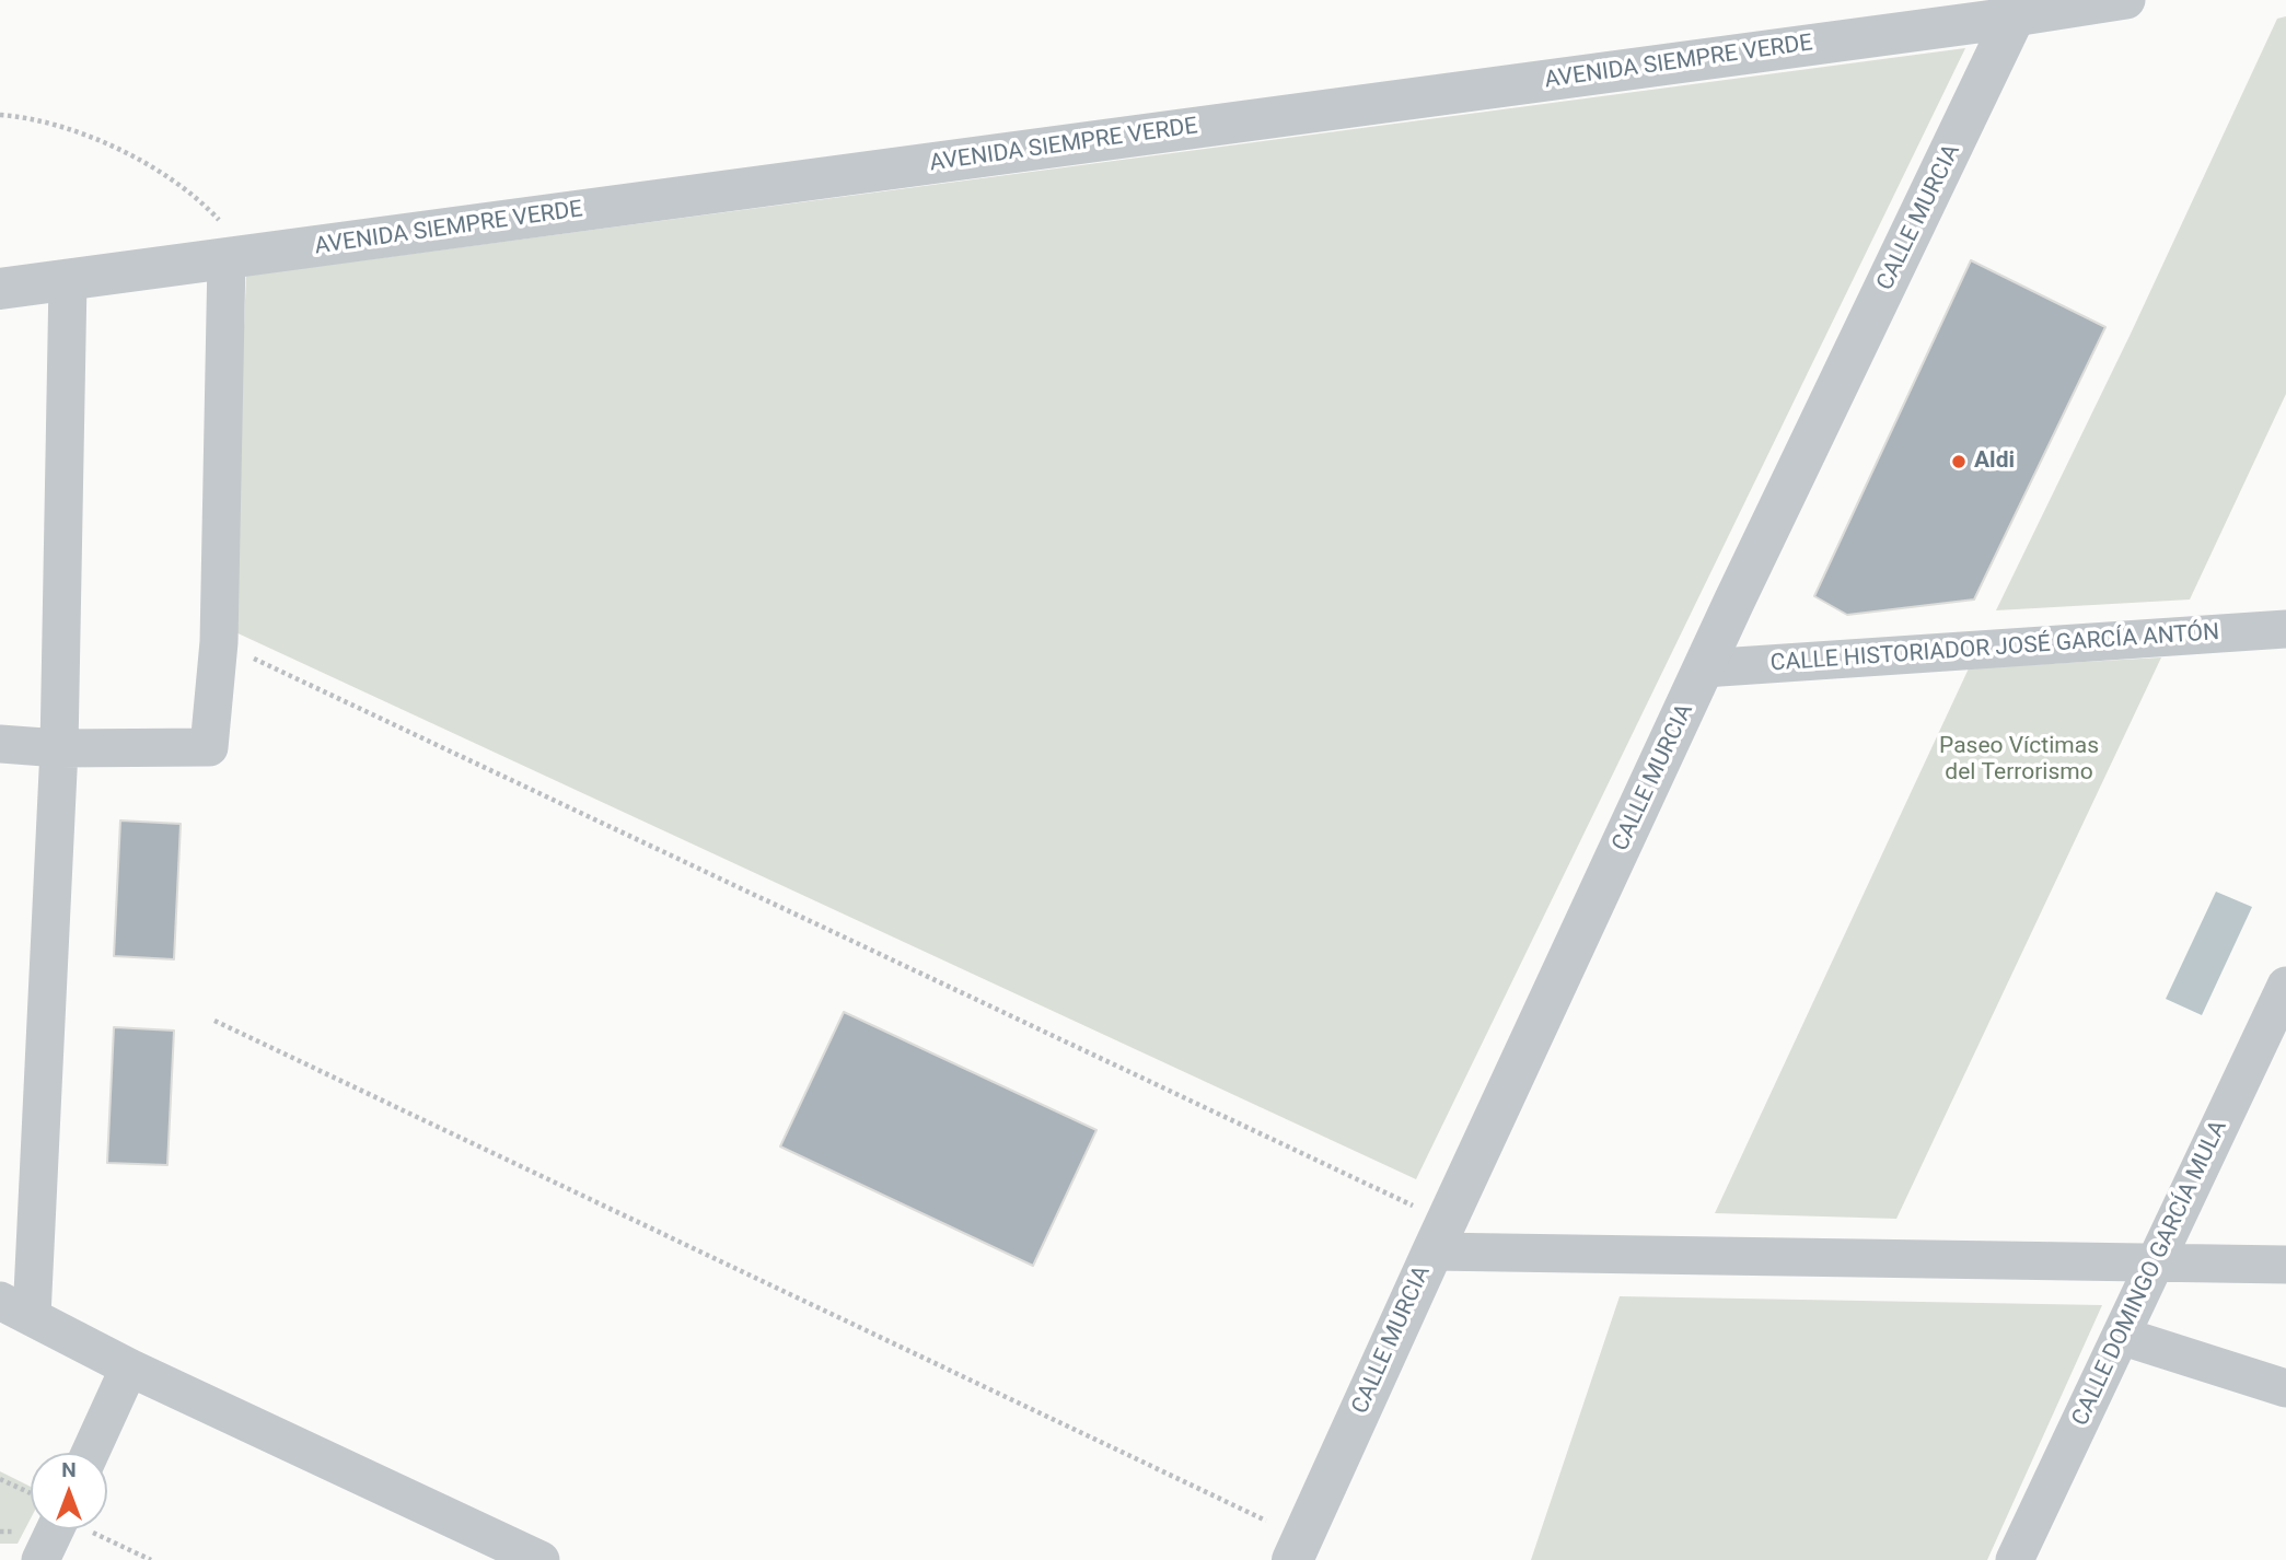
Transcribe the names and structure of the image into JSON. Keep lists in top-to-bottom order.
{
  "streets": {
    "street": [
      "AVENIDA SIEMPRE VERDE",
      "CALLE MURCIA",
      "CALLE HISTORIADOR JOSÉ GARCÍA ANTÓN",
      "CALLE DOMINGO GARCÍA MULA"
    ]
  },
  "crossings": [
    ["AVENIDA SIEMPRE VERDE", "CALLE MURCIA"],
    ["CALLE MURCIA", "CALLE HISTORIADOR JOSÉ GARCÍA ANTÓN"]
  ],
  "parks": ["Paseo Víctimas del Terrorismo"],
  "places": ["Aldi"],
  "north": "top"
}
